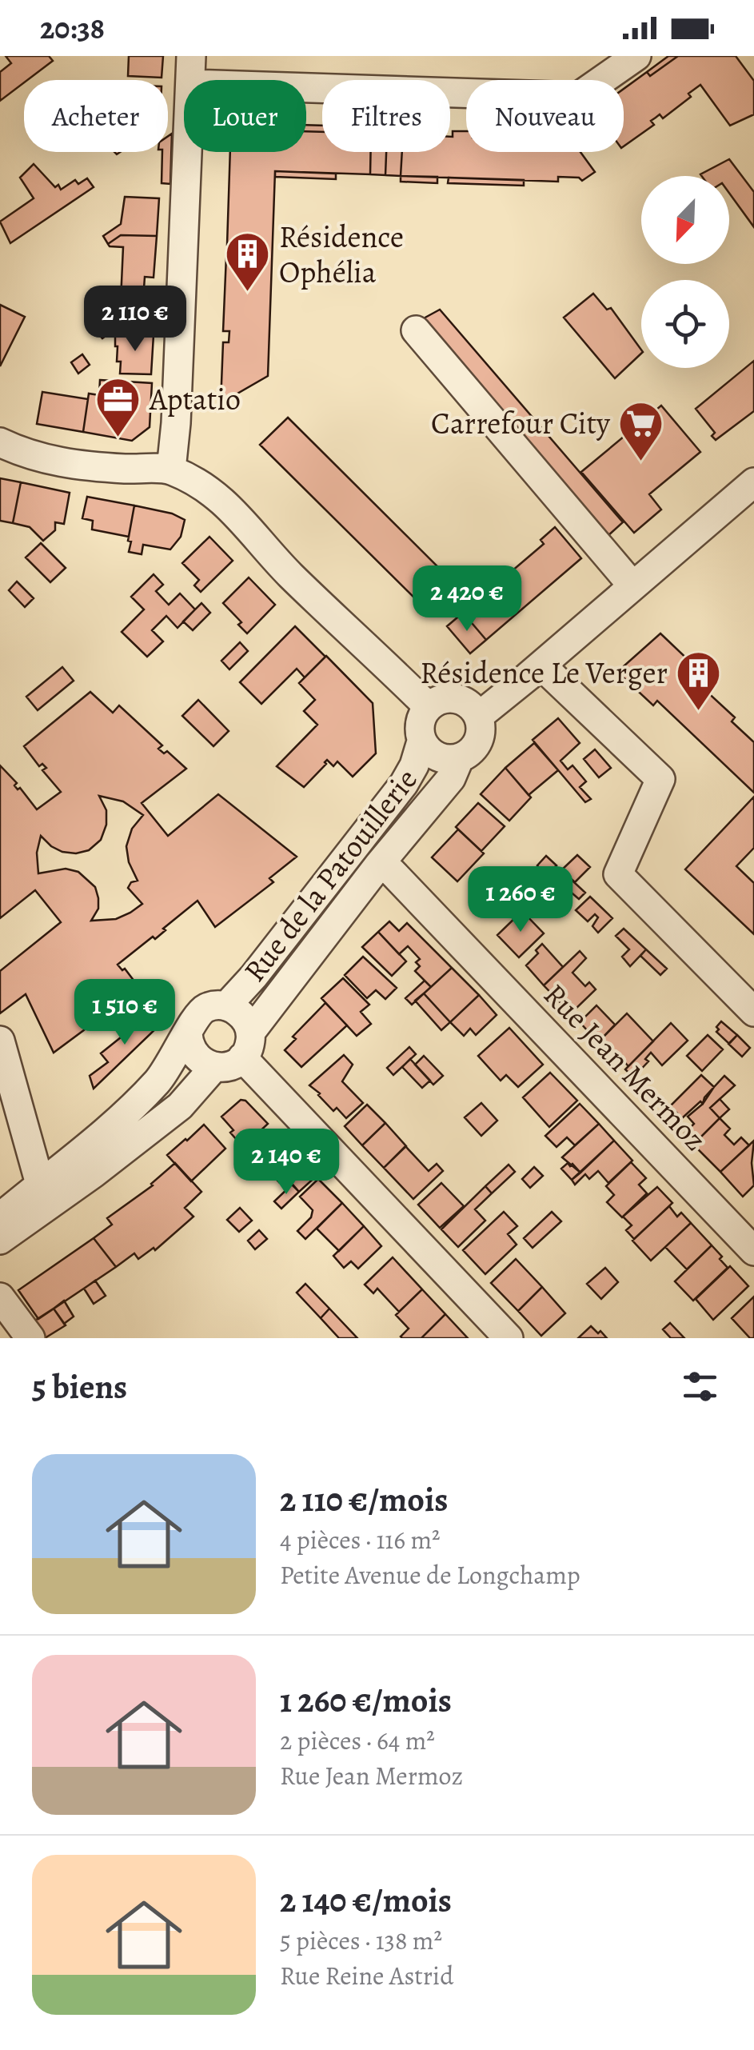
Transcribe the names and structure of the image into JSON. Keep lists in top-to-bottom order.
{
  "streets": {
    "street": ["Rue de la Patouillerie", "Rue Jean Mermoz"]
  },
  "crossings": [
    ["Rue de la Patouillerie", "Rue Jean Mermoz"]
  ],
  "places": {
    "building": ["Résidence Ophélia", "Résidence Le Verger"],
    "office": ["Aptatio"],
    "supermarket": ["Carrefour City"]
  },
  "north": "bottom left",
  "page": {
    "status": "20:38",
    "chip": [
      "Acheter",
      "Louer",
      "Filtres",
      "Nouveau"
    ],
    "price": [
      "2 110 €",
      "2 420 €",
      "1 260 €",
      "1 510 €",
      "2 140 €"
    ],
    "heading": "5 biens",
    "list": [
      {
        "name": "2 110 €/mois",
        "note": "4 pièces · 116 m² · Petite Avenue de Longchamp"
      },
      {
        "name": "1 260 €/mois",
        "note": "2 pièces · 64 m² · Rue Jean Mermoz"
      },
      {
        "name": "2 140 €/mois",
        "note": "5 pièces · 138 m² · Rue Reine Astrid"
      }
    ]
  }
}
